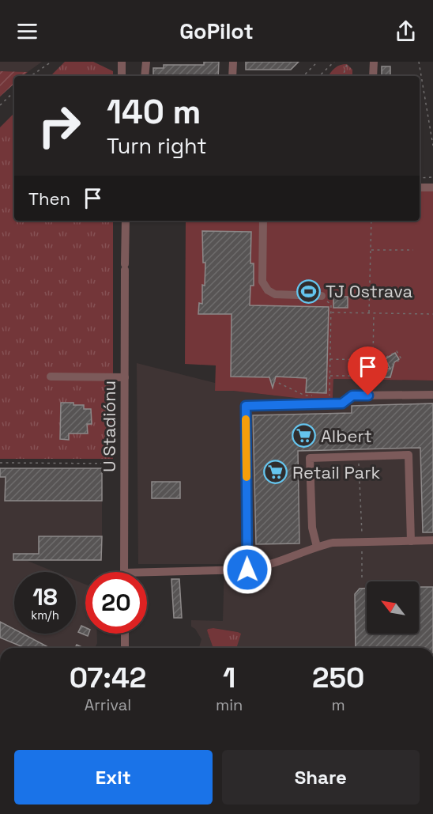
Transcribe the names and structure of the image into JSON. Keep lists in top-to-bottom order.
{
  "streets": {
    "street": ["U Stadiónu"]
  },
  "places": {
    "sports": ["TJ Ostrava"],
    "supermarket": ["Albert", "Retail Park"]
  },
  "north": "top left",
  "page": {
    "header": "GoPilot",
    "turn": ["140 m", "Turn right"],
    "then": "Then",
    "speed": "18 km/h",
    "limit": "20",
    "eta": [
      "07:42",
      "Arrival",
      "1",
      "min",
      "250",
      "m"
    ],
    "buttons": ["Exit", "Share"]
  }
}
